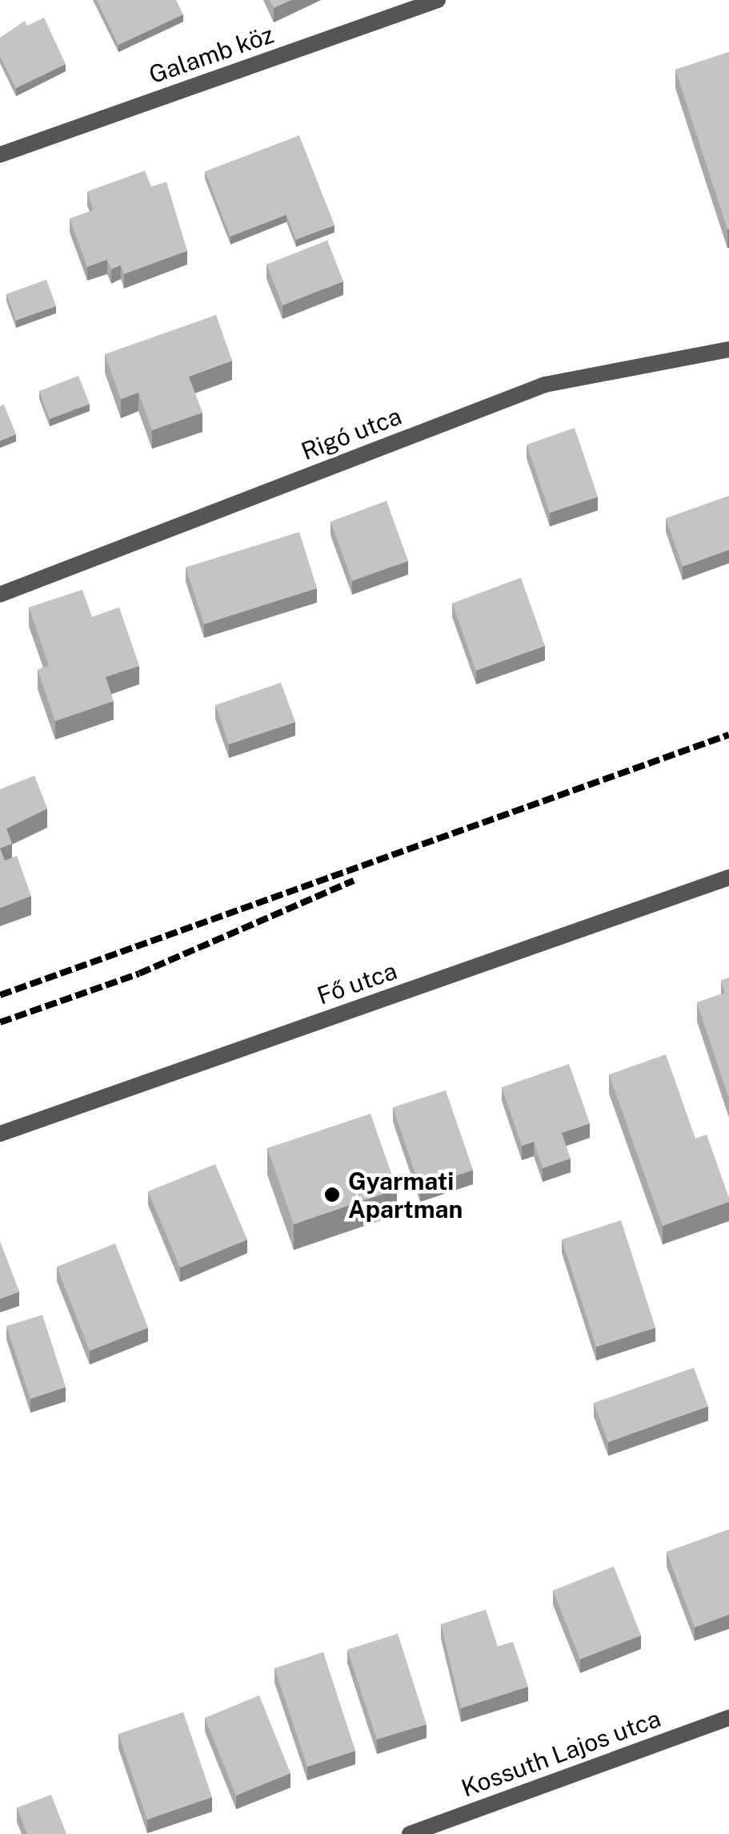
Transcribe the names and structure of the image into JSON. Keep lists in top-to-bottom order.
{
  "streets": {
    "street": [
      "Galamb köz",
      "Rigó utca",
      "Fő utca",
      "Kossuth Lajos utca"
    ]
  },
  "places": ["Gyarmati Apartman"]
}
